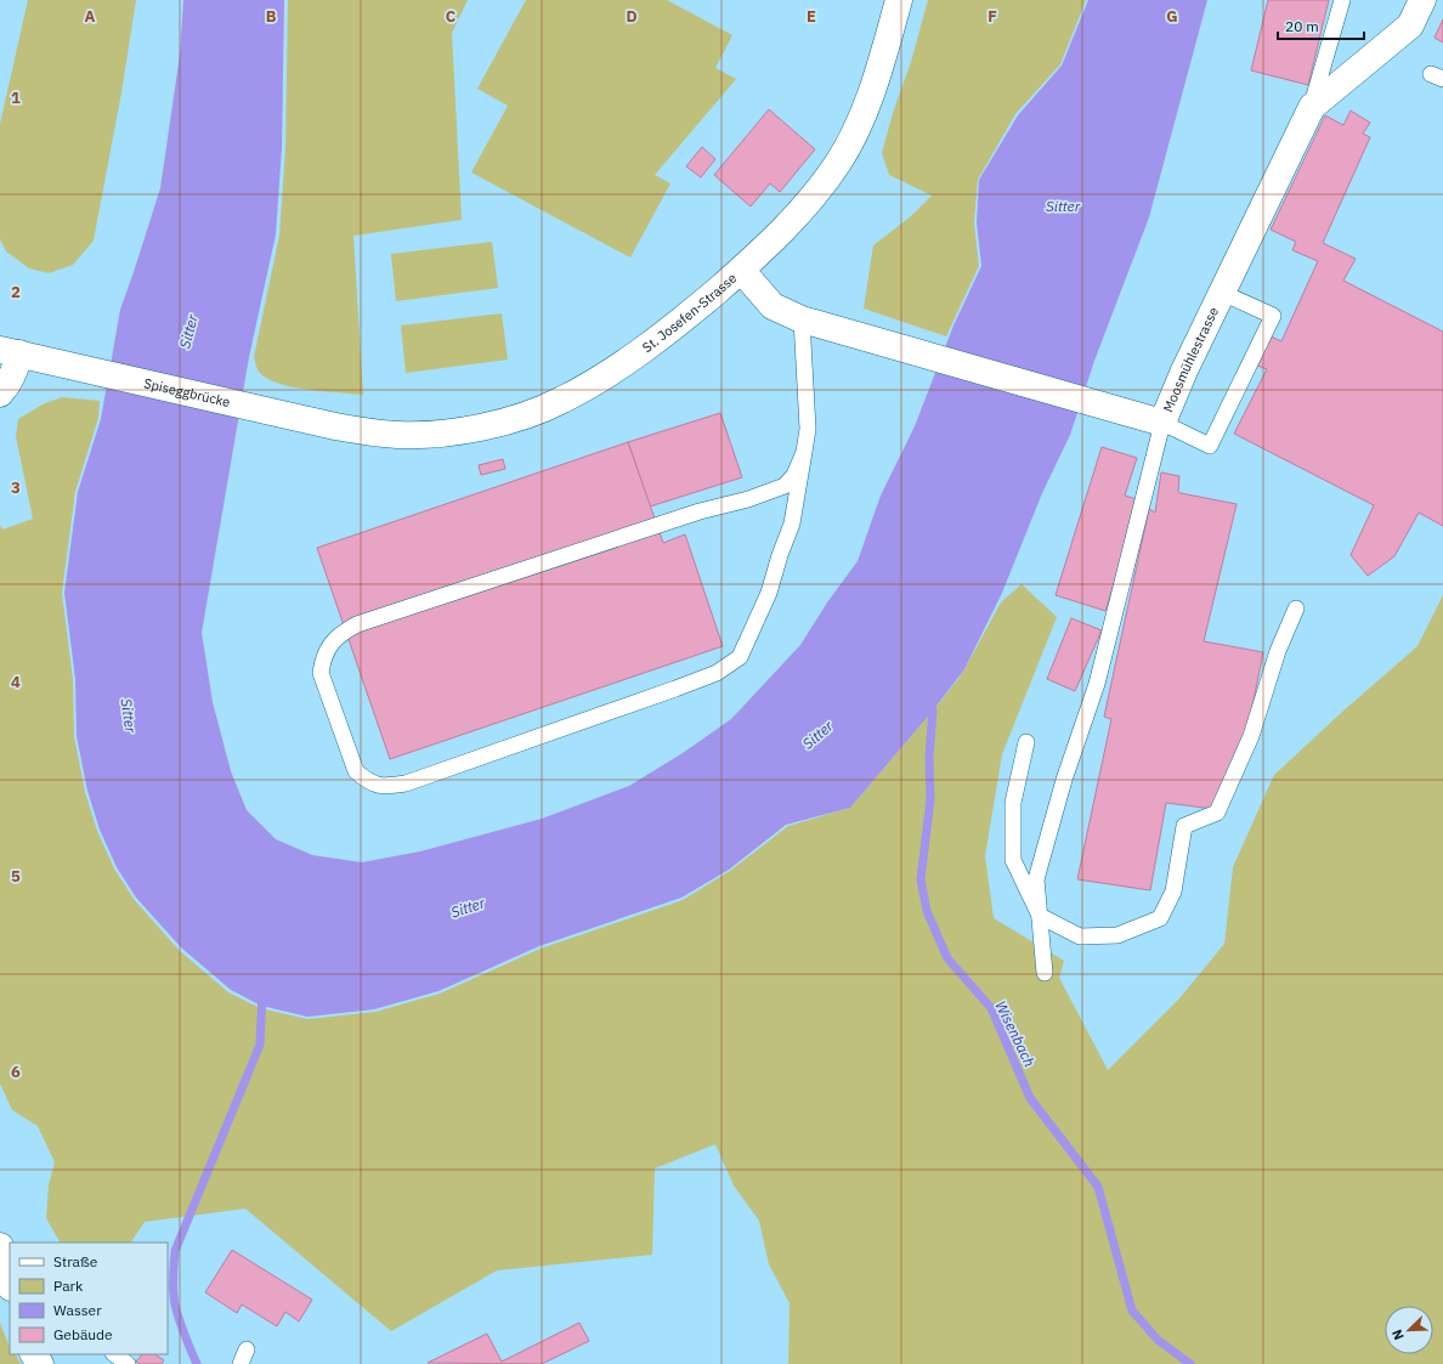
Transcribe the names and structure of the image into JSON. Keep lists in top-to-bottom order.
{
  "streets": {
    "street": ["St. Josefen-Strasse", "Moosmühlestrasse", "Spiseggbrücke"]
  },
  "crossings": [
    ["St. Josefen-Strasse", "Moosmühlestrasse"],
    ["St. Josefen-Strasse", "Spiseggbrücke"]
  ],
  "water": ["Sitter", "Wisenbach"],
  "legend": [
    "Straße",
    "Park",
    "Wasser",
    "Gebäude"
  ],
  "scale_bar": "20 m",
  "north": "bottom left",
  "grid": {
    "columns": [
      "A",
      "B",
      "C",
      "D",
      "E",
      "F",
      "G"
    ],
    "rows": [
      "1",
      "2",
      "3",
      "4",
      "5",
      "6"
    ]
  }
}
